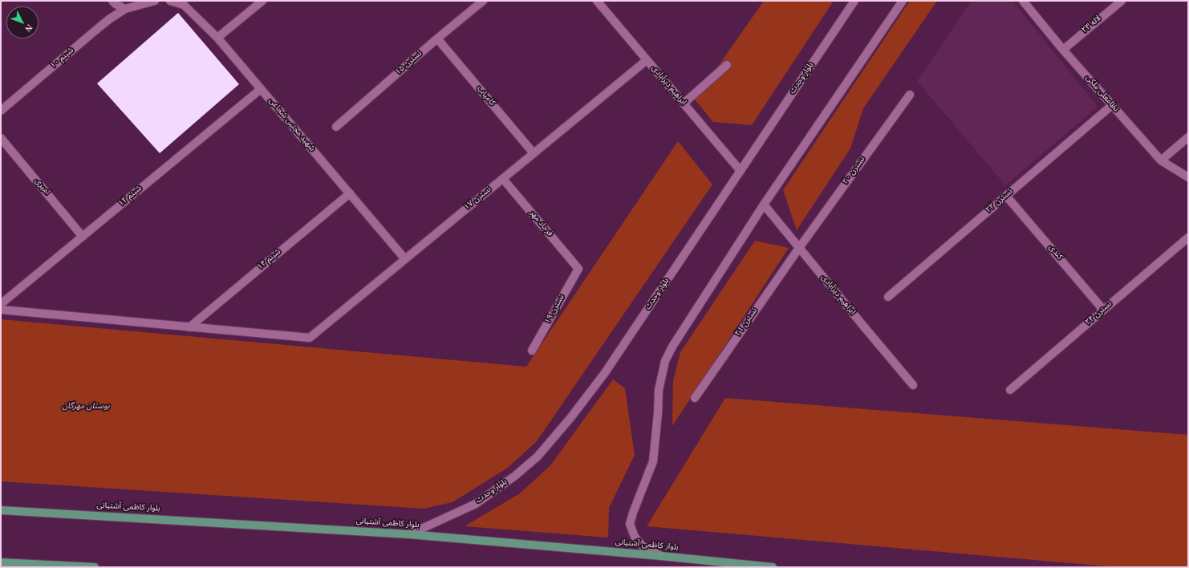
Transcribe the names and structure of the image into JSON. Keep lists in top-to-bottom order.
{
  "streets": {
    "main road": ["بلوار کاظمی آشتیانی"],
    "street": [
      "لاله ۲۳",
      "شبنم ۱۰",
      "نسترن ۱۵",
      "بلوار وحدت",
      "ابراهیم دیزآبادی",
      "نظامعلی ملکی",
      "کامیاب",
      "شهید مجتبی شجاعی",
      "نسترن ۲۰",
      "امیری",
      "شبنم ۱۲",
      "نسترن ۱۷",
      "نسترن ۲۲",
      "فرجاد مهر",
      "کندی",
      "شبنم ۱۴",
      "نسترن ۱۹",
      "نسترن ۲۴",
      "نسترن ۲۱"
    ]
  },
  "crossings": [
    ["لاله ۲۳", "نظامعلی ملکی"],
    ["نسترن ۱۵", "کامیاب"],
    ["بلوار وحدت", "ابراهیم دیزآبادی"],
    ["بلوار وحدت", "بلوار کاظمی آشتیانی"],
    ["ابراهیم دیزآبادی", "نسترن ۲۰"],
    ["ابراهیم دیزآبادی", "نسترن ۱۷"],
    ["ابراهیم دیزآبادی", "نسترن ۲۱"],
    ["نظامعلی ملکی", "نسترن ۲۲"],
    ["کامیاب", "نسترن ۱۷"],
    ["شهید مجتبی شجاعی", "شبنم ۱۲"],
    ["شهید مجتبی شجاعی", "نسترن ۱۷"],
    ["شهید مجتبی شجاعی", "شبنم ۱۴"],
    ["نسترن ۲۰", "نسترن ۲۱"],
    ["امیری", "شبنم ۱۲"],
    ["نسترن ۱۷", "فرجاد مهر"],
    ["نسترن ۱۷", "شبنم ۱۴"],
    ["نسترن ۲۲", "کندی"],
    ["فرجاد مهر", "نسترن ۱۹"],
    ["کندی", "نسترن ۲۴"]
  ],
  "parks": ["بوستان مهرگان"],
  "north": "bottom right"
}
